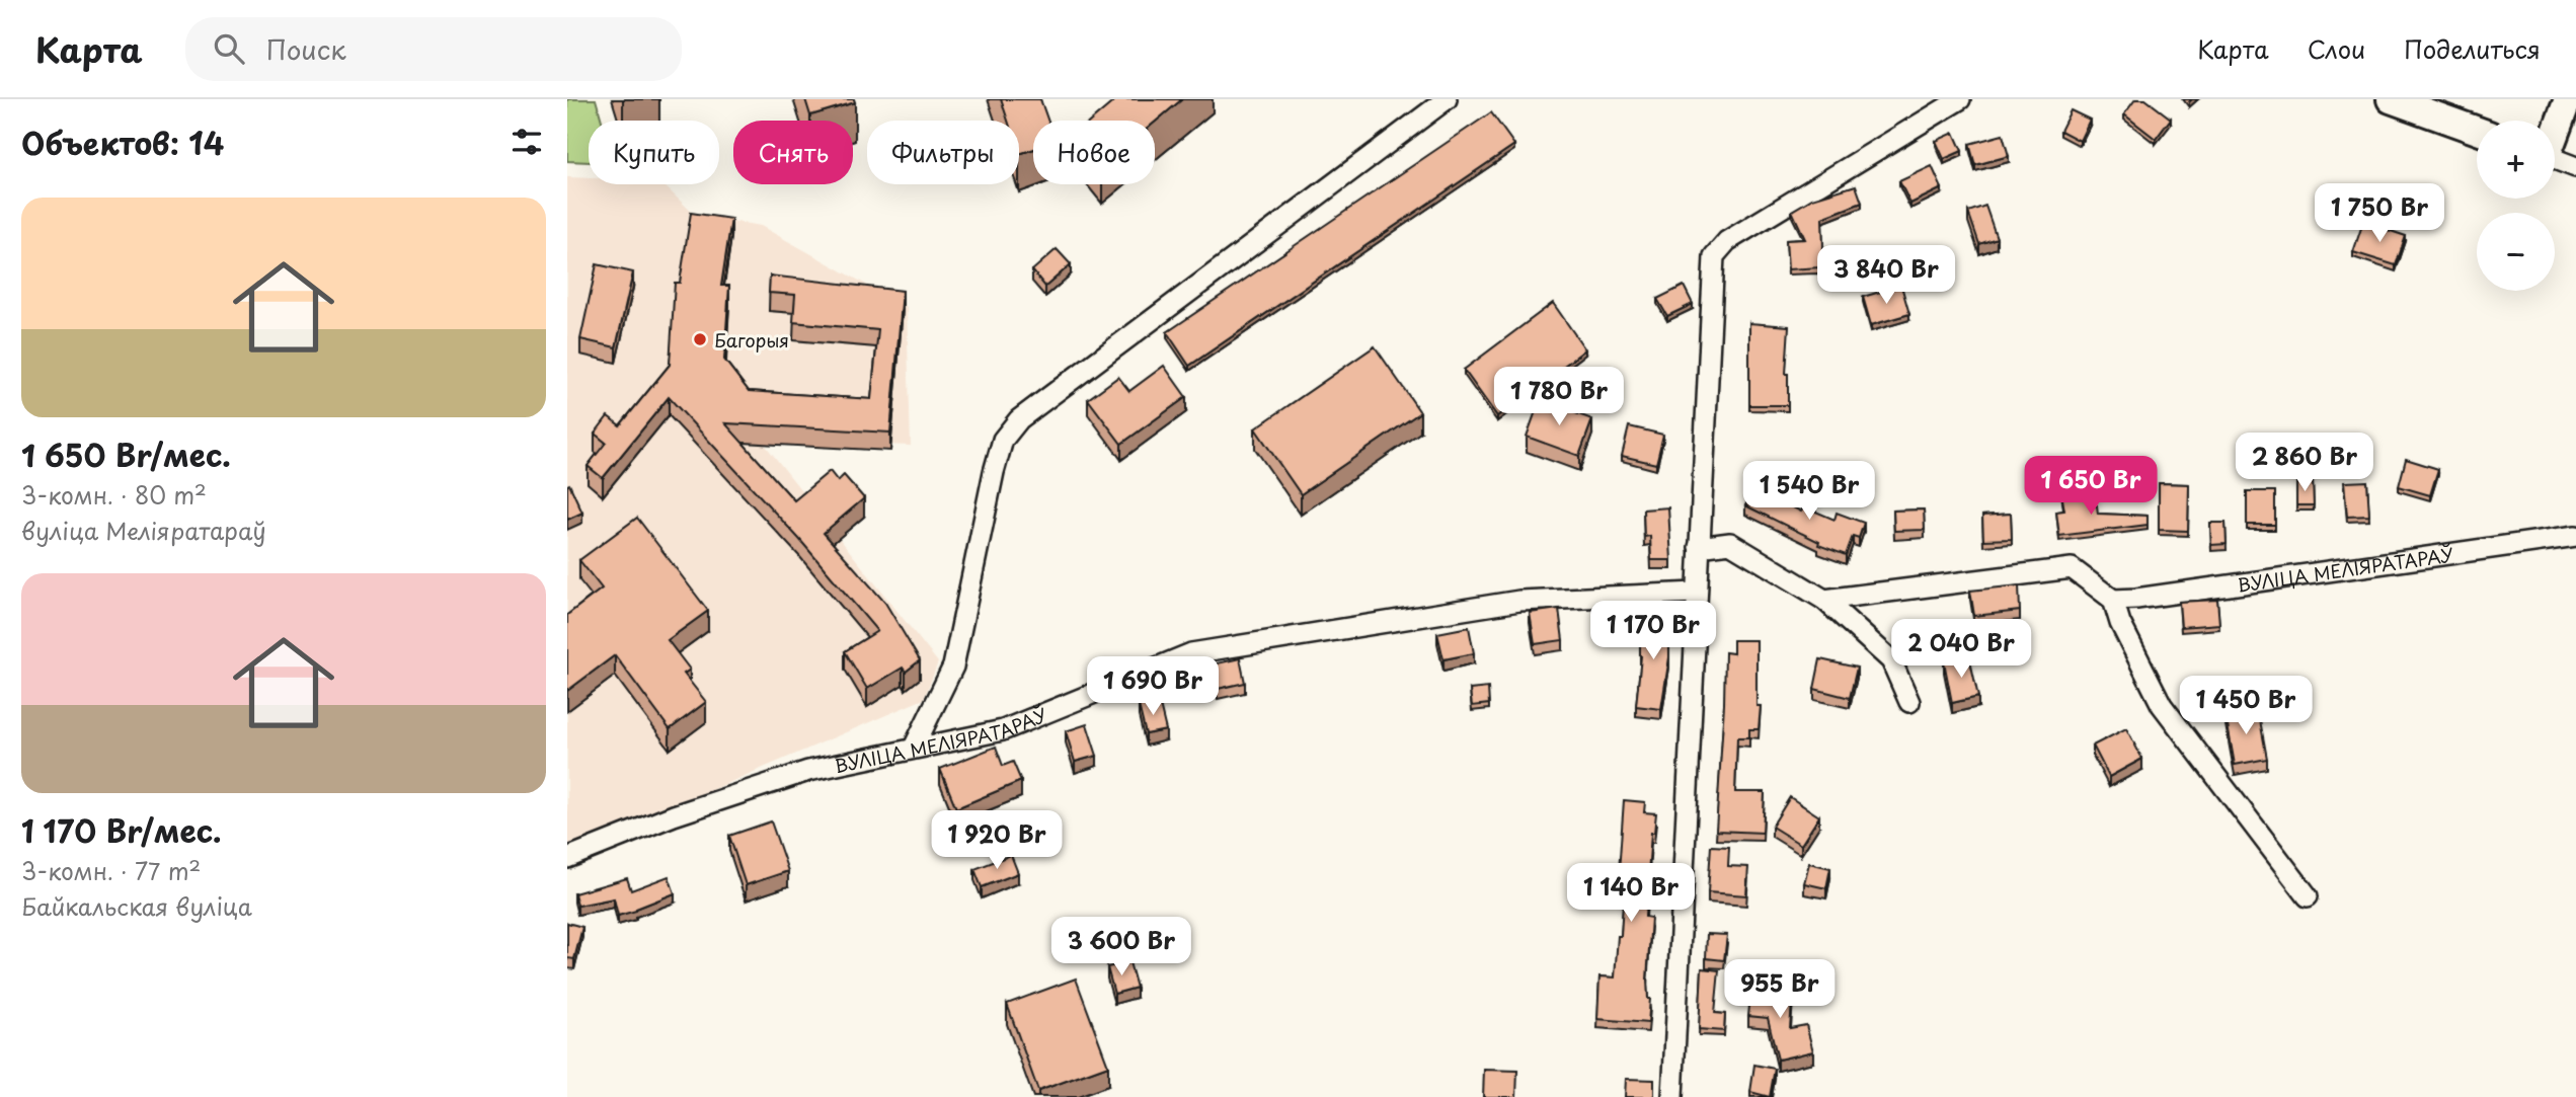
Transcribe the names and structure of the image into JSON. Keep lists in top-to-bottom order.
{
  "streets": {
    "street": ["ВУЛІЦА МЕЛІЯРАТАРАЎ"]
  },
  "places": ["Багорыя"],
  "page": {
    "header": "Карта",
    "search": "Поиск",
    "nav": ["Карта", "Слои", "Поделиться"],
    "heading": "Объектов: 14",
    "map_buttons": ["+", "−"],
    "chip": [
      "Купить",
      "Снять",
      "Фильтры",
      "Новое"
    ],
    "price": [
      "1 750 Br",
      "3 840 Br",
      "1 780 Br",
      "2 860 Br",
      "1 650 Br",
      "1 540 Br",
      "1 170 Br",
      "2 040 Br",
      "1 690 Br",
      "1 450 Br",
      "1 920 Br",
      "1 140 Br",
      "3 600 Br",
      "955 Br"
    ],
    "list": [
      {
        "name": "1 650 Br/мес.",
        "note": "3-комн. · 80 m² · вуліца Меліяратараў"
      },
      {
        "name": "1 170 Br/мес.",
        "note": "3-комн. · 77 m² · Байкальская вуліца"
      }
    ]
  }
}
